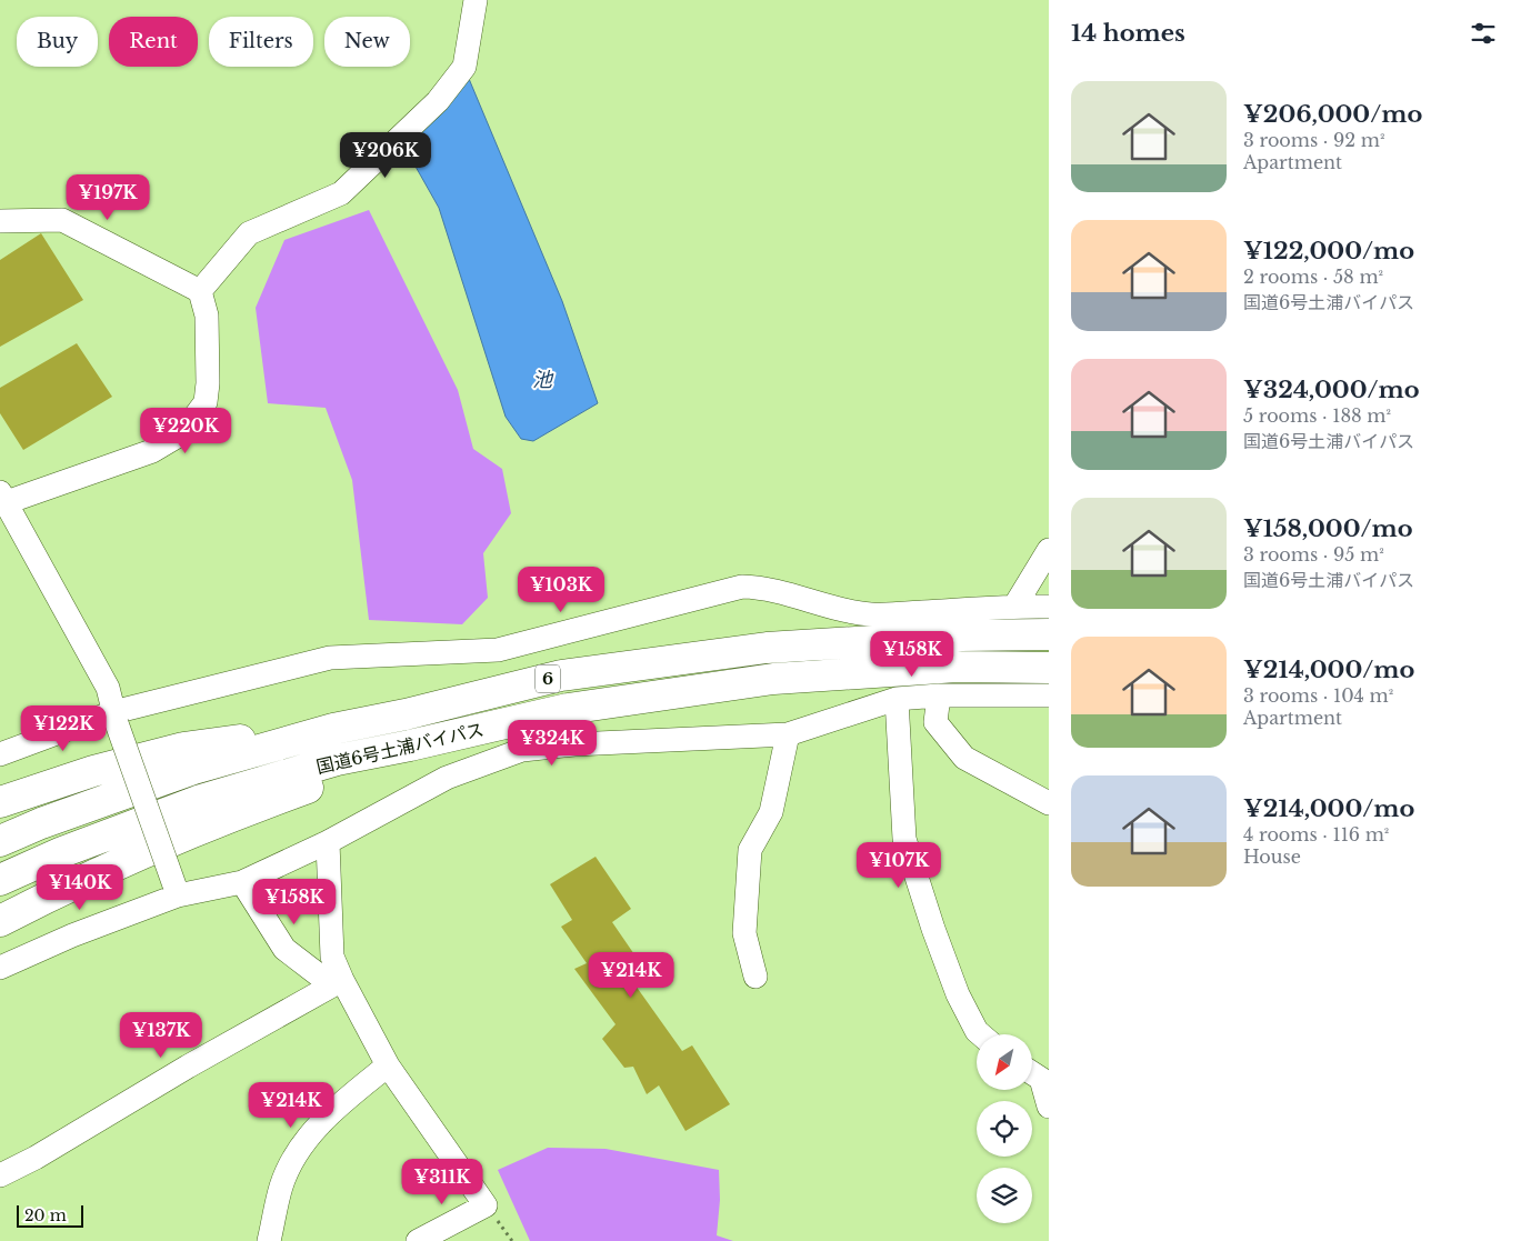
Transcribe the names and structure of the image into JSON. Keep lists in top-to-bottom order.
{
  "streets": {
    "highway": ["6", "国道6号土浦バイパス"]
  },
  "water": ["池"],
  "scale_bar": "20 m",
  "north": "bottom left",
  "page": {
    "heading": "14 homes",
    "chip": [
      "Buy",
      "Rent",
      "Filters",
      "New"
    ],
    "list": [
      {
        "name": "¥206,000/mo",
        "note": "3 rooms · 92 m² · Apartment"
      },
      {
        "name": "¥122,000/mo",
        "note": "2 rooms · 58 m² · 国道6号土浦バイパス"
      },
      {
        "name": "¥324,000/mo",
        "note": "5 rooms · 188 m² · 国道6号土浦バイパス"
      },
      {
        "name": "¥158,000/mo",
        "note": "3 rooms · 95 m² · 国道6号土浦バイパス"
      },
      {
        "name": "¥214,000/mo",
        "note": "3 rooms · 104 m² · Apartment"
      },
      {
        "name": "¥214,000/mo",
        "note": "4 rooms · 116 m² · House"
      }
    ],
    "price": [
      "¥206K",
      "¥197K",
      "¥220K",
      "¥103K",
      "¥158K",
      "¥122K",
      "¥324K",
      "¥107K",
      "¥140K",
      "¥158K",
      "¥214K",
      "¥137K",
      "¥214K",
      "¥311K"
    ],
    "scale": "20 m"
  }
}
